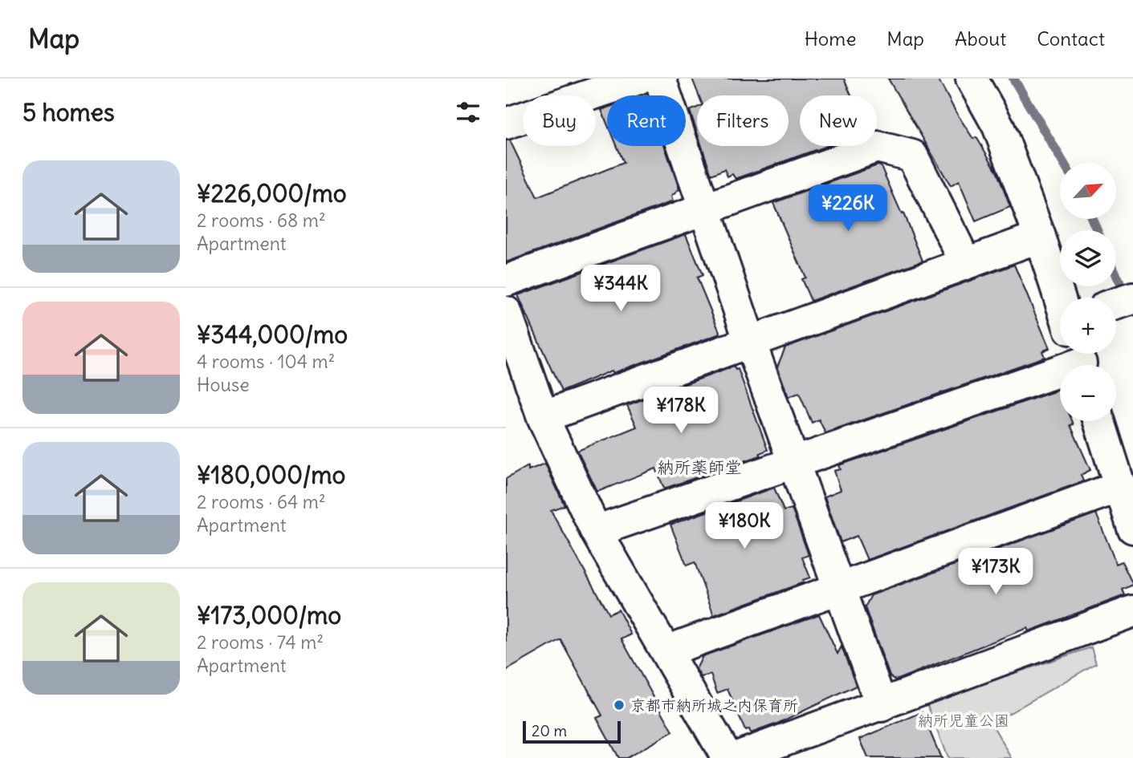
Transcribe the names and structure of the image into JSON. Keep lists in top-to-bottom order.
{
  "districts": ["納所薬師堂"],
  "parks": ["納所児童公園"],
  "places": ["京都市納所城之内保育所"],
  "scale_bar": "20 m",
  "north": "top right",
  "page": {
    "header": "Map",
    "nav": [
      "Home",
      "Map",
      "About",
      "Contact"
    ],
    "heading": "5 homes",
    "chip": [
      "Buy",
      "Rent",
      "Filters",
      "New"
    ],
    "list": [
      {
        "name": "¥226,000/mo",
        "note": "2 rooms · 68 m² · Apartment"
      },
      {
        "name": "¥344,000/mo",
        "note": "4 rooms · 104 m² · House"
      },
      {
        "name": "¥180,000/mo",
        "note": "2 rooms · 64 m² · Apartment"
      },
      {
        "name": "¥173,000/mo",
        "note": "2 rooms · 74 m² · Apartment"
      }
    ],
    "map_buttons": ["+", "−"],
    "price": [
      "¥226K",
      "¥344K",
      "¥178K",
      "¥180K",
      "¥173K"
    ],
    "scale": "20 m"
  }
}
